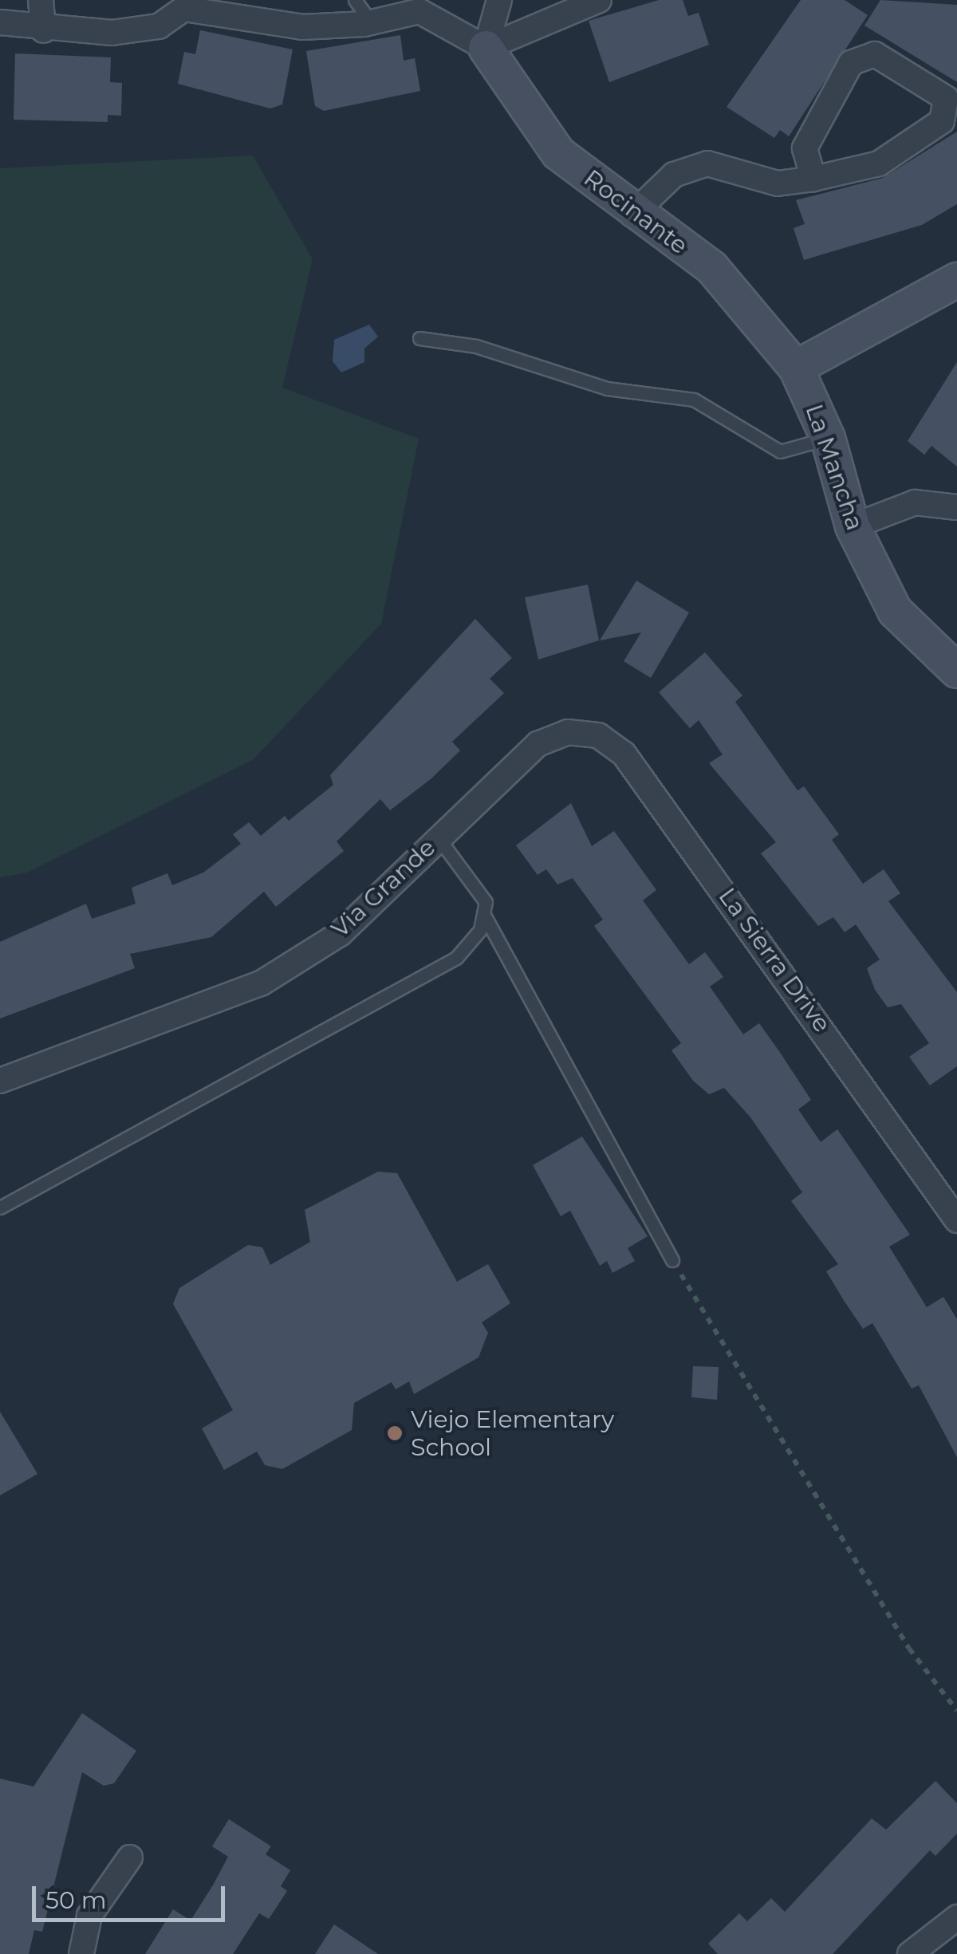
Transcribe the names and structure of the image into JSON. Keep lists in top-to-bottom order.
{
  "streets": {
    "street": [
      "Rocinante",
      "La Mancha",
      "Via Grande",
      "La Sierra Drive"
    ]
  },
  "crossings": [
    ["Rocinante", "La Mancha"],
    ["Via Grande", "La Sierra Drive"]
  ],
  "places": ["Viejo Elementary School"],
  "scale_bar": "50 m"
}
